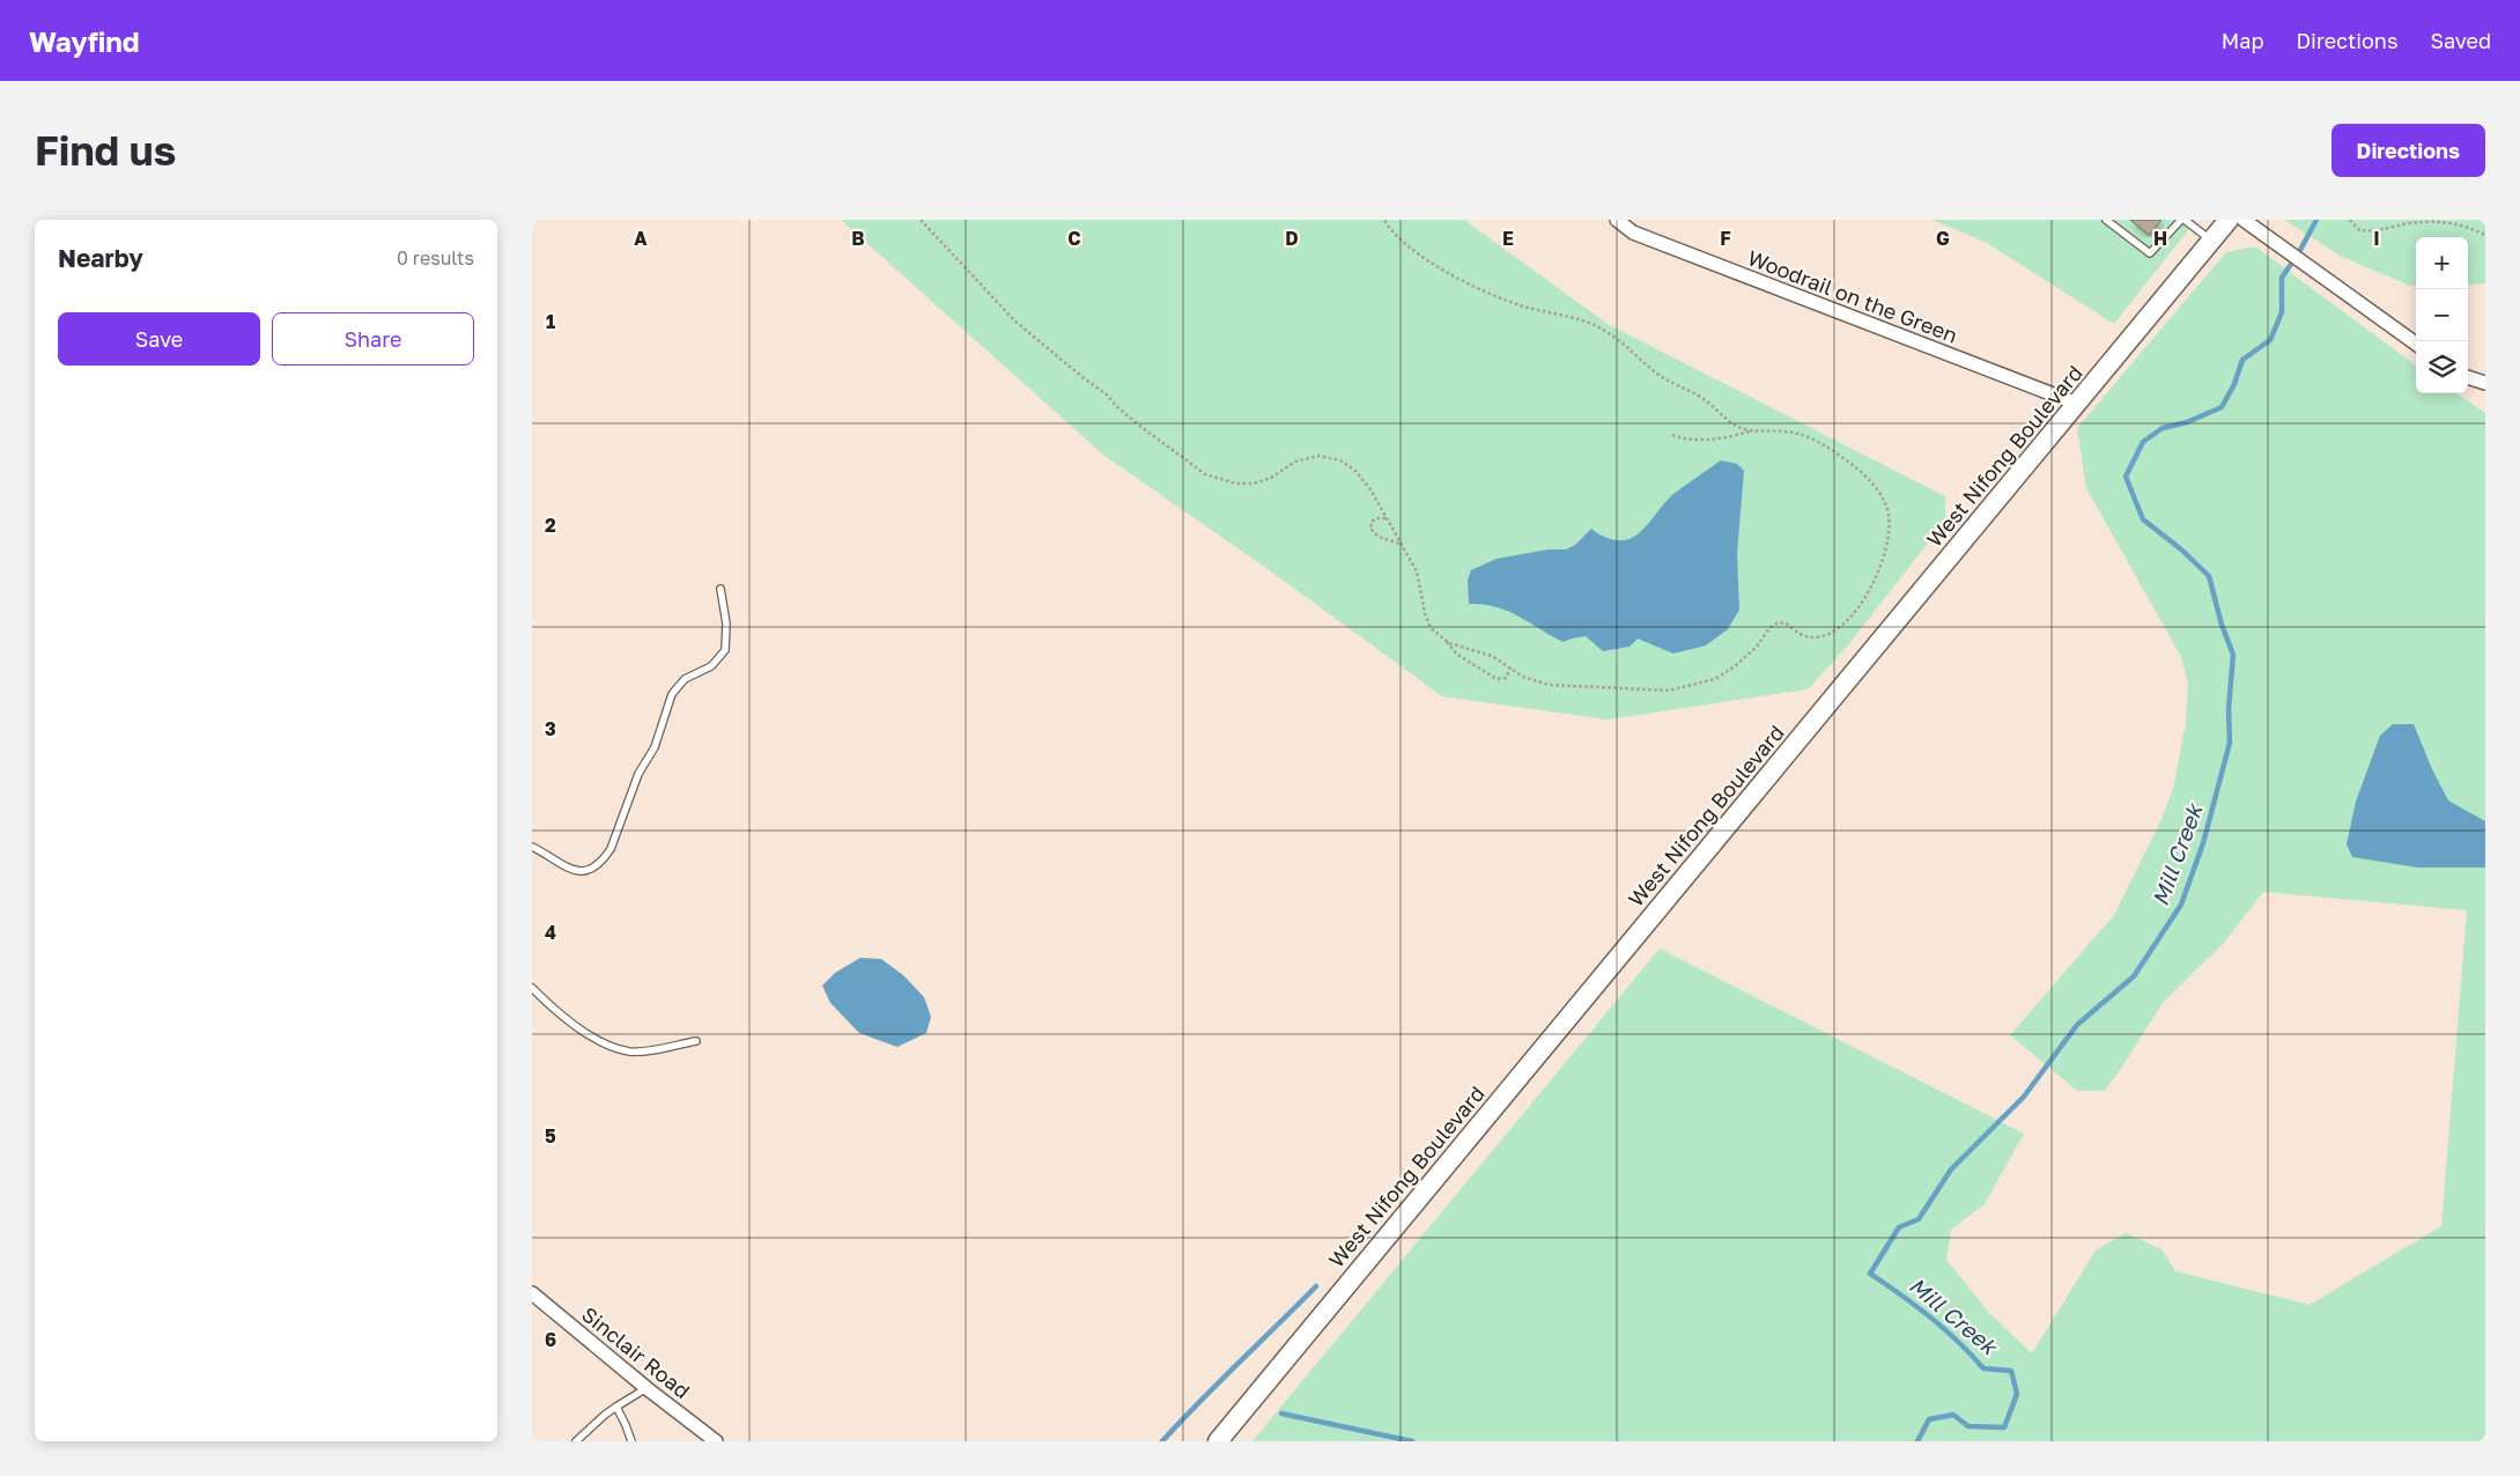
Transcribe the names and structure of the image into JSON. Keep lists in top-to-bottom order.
{
  "streets": {
    "main road": ["West Nifong Boulevard"],
    "street": ["Woodrail on the Green", "Sinclair Road"]
  },
  "crossings": [
    ["Woodrail on the Green", "West Nifong Boulevard"]
  ],
  "water": ["Mill Creek"],
  "page": {
    "header": "Wayfind",
    "nav": ["Map", "Directions", "Saved"],
    "buttons": [
      "Directions",
      ["Save", "Share"]
    ],
    "title": "Find us",
    "heading": ["Nearby", "0 results"],
    "map_buttons": ["+", "−"]
  },
  "grid": {
    "columns": [
      "A",
      "B",
      "C",
      "D",
      "E",
      "F",
      "G",
      "H",
      "I"
    ],
    "rows": [
      "1",
      "2",
      "3",
      "4",
      "5",
      "6"
    ]
  }
}
